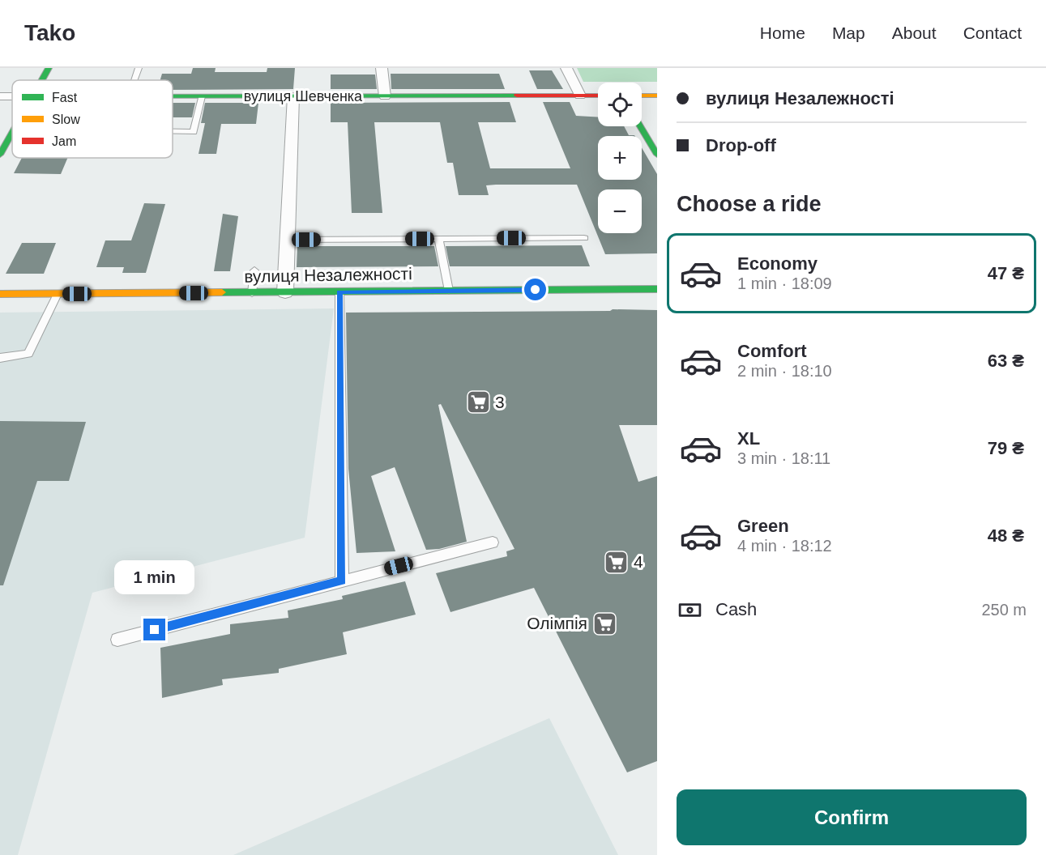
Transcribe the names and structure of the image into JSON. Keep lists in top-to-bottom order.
{
  "streets": {
    "street": ["вулиця Шевченка", "вулиця Незалежності"]
  },
  "places": {
    "supermarket": ["3", "4", "Олімпія"]
  },
  "legend": ["Fast", "Slow", "Jam"],
  "page": {
    "header": "Tako",
    "nav": [
      "Home",
      "Map",
      "About",
      "Contact"
    ],
    "banner": ["вулиця Незалежності", "Drop-off"],
    "map_buttons": ["+", "−"],
    "heading": "Choose a ride",
    "list": [
      {
        "name": "Economy",
        "note": "1 min · 18:09",
        "value": "47 ₴"
      },
      {
        "name": "Comfort",
        "note": "2 min · 18:10",
        "value": "63 ₴"
      },
      {
        "name": "XL",
        "note": "3 min · 18:11",
        "value": "79 ₴"
      },
      {
        "name": "Green",
        "note": "4 min · 18:12",
        "value": "48 ₴"
      }
    ],
    "bubble": "1 min",
    "pay": ["Cash", "250 m"],
    "buttons": "Confirm"
  }
}
